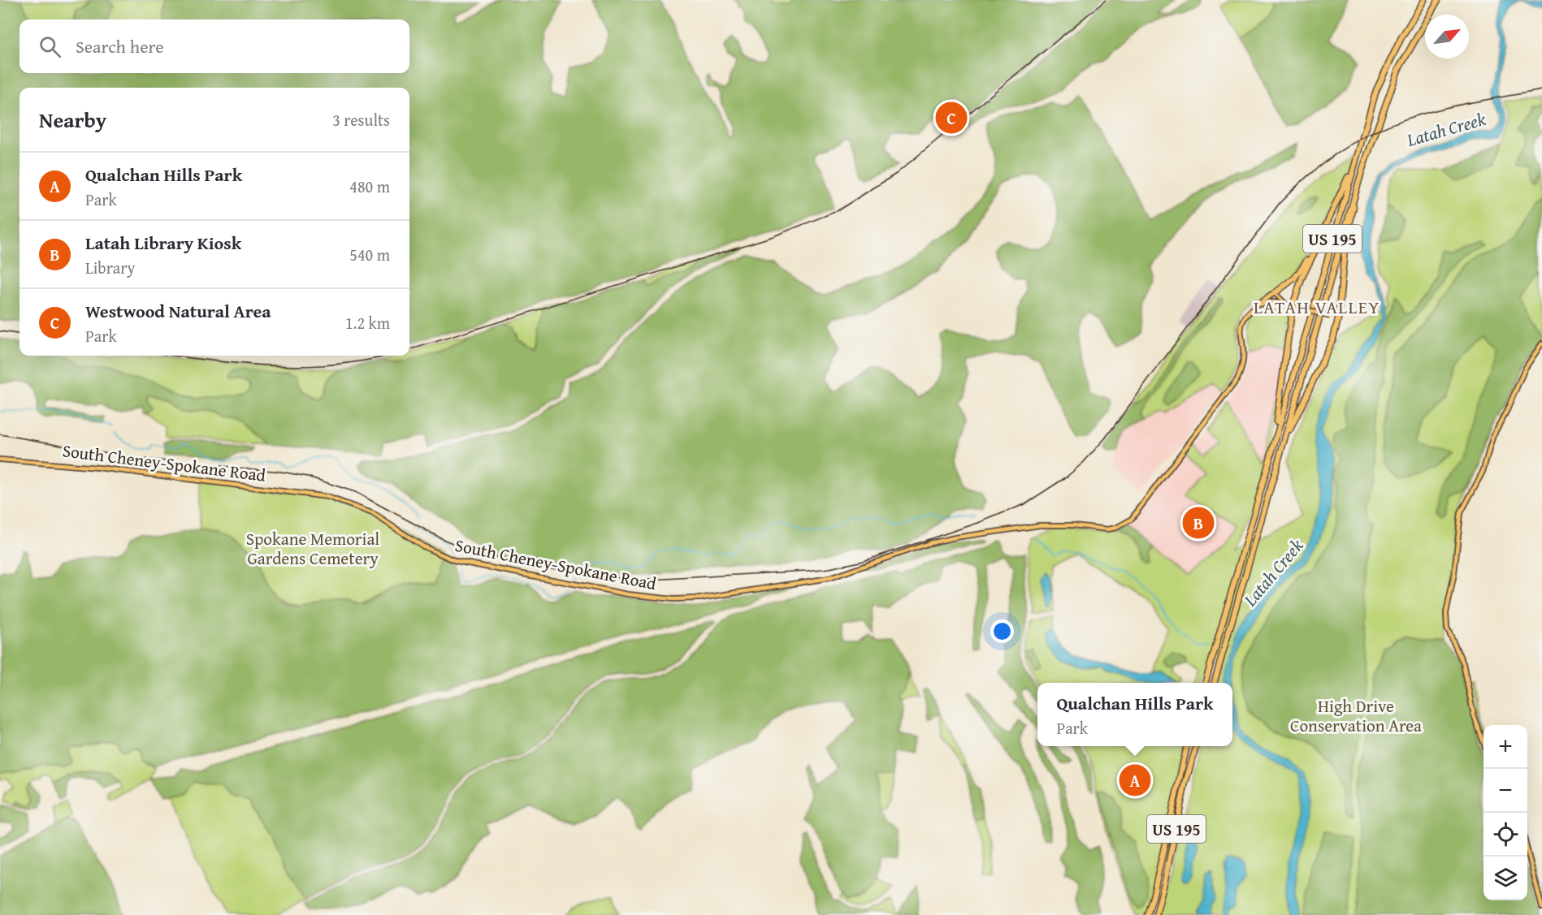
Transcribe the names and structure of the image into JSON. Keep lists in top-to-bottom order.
{
  "streets": {
    "highway": ["US 195"],
    "main road": ["South Cheney-Spokane Road"]
  },
  "districts": ["LATAH VALLEY"],
  "water": ["Latah Creek"],
  "parks": ["Spokane Memorial Gardens Cemetery", "High Drive Conservation Area"],
  "north": "top right",
  "page": {
    "search": "Search here",
    "heading": ["Nearby", "3 results"],
    "pins": ["C", "B", "A"],
    "list": [
      {
        "mark": "A",
        "name": "Qualchan Hills Park",
        "note": "Park",
        "value": "480 m"
      },
      {
        "mark": "B",
        "name": "Latah Library Kiosk",
        "note": "Library",
        "value": "540 m"
      },
      {
        "mark": "C",
        "name": "Westwood Natural Area",
        "note": "Park",
        "value": "1.2 km"
      }
    ],
    "popup": ["Qualchan Hills Park", "Park"],
    "map_buttons": ["+", "−"]
  }
}
